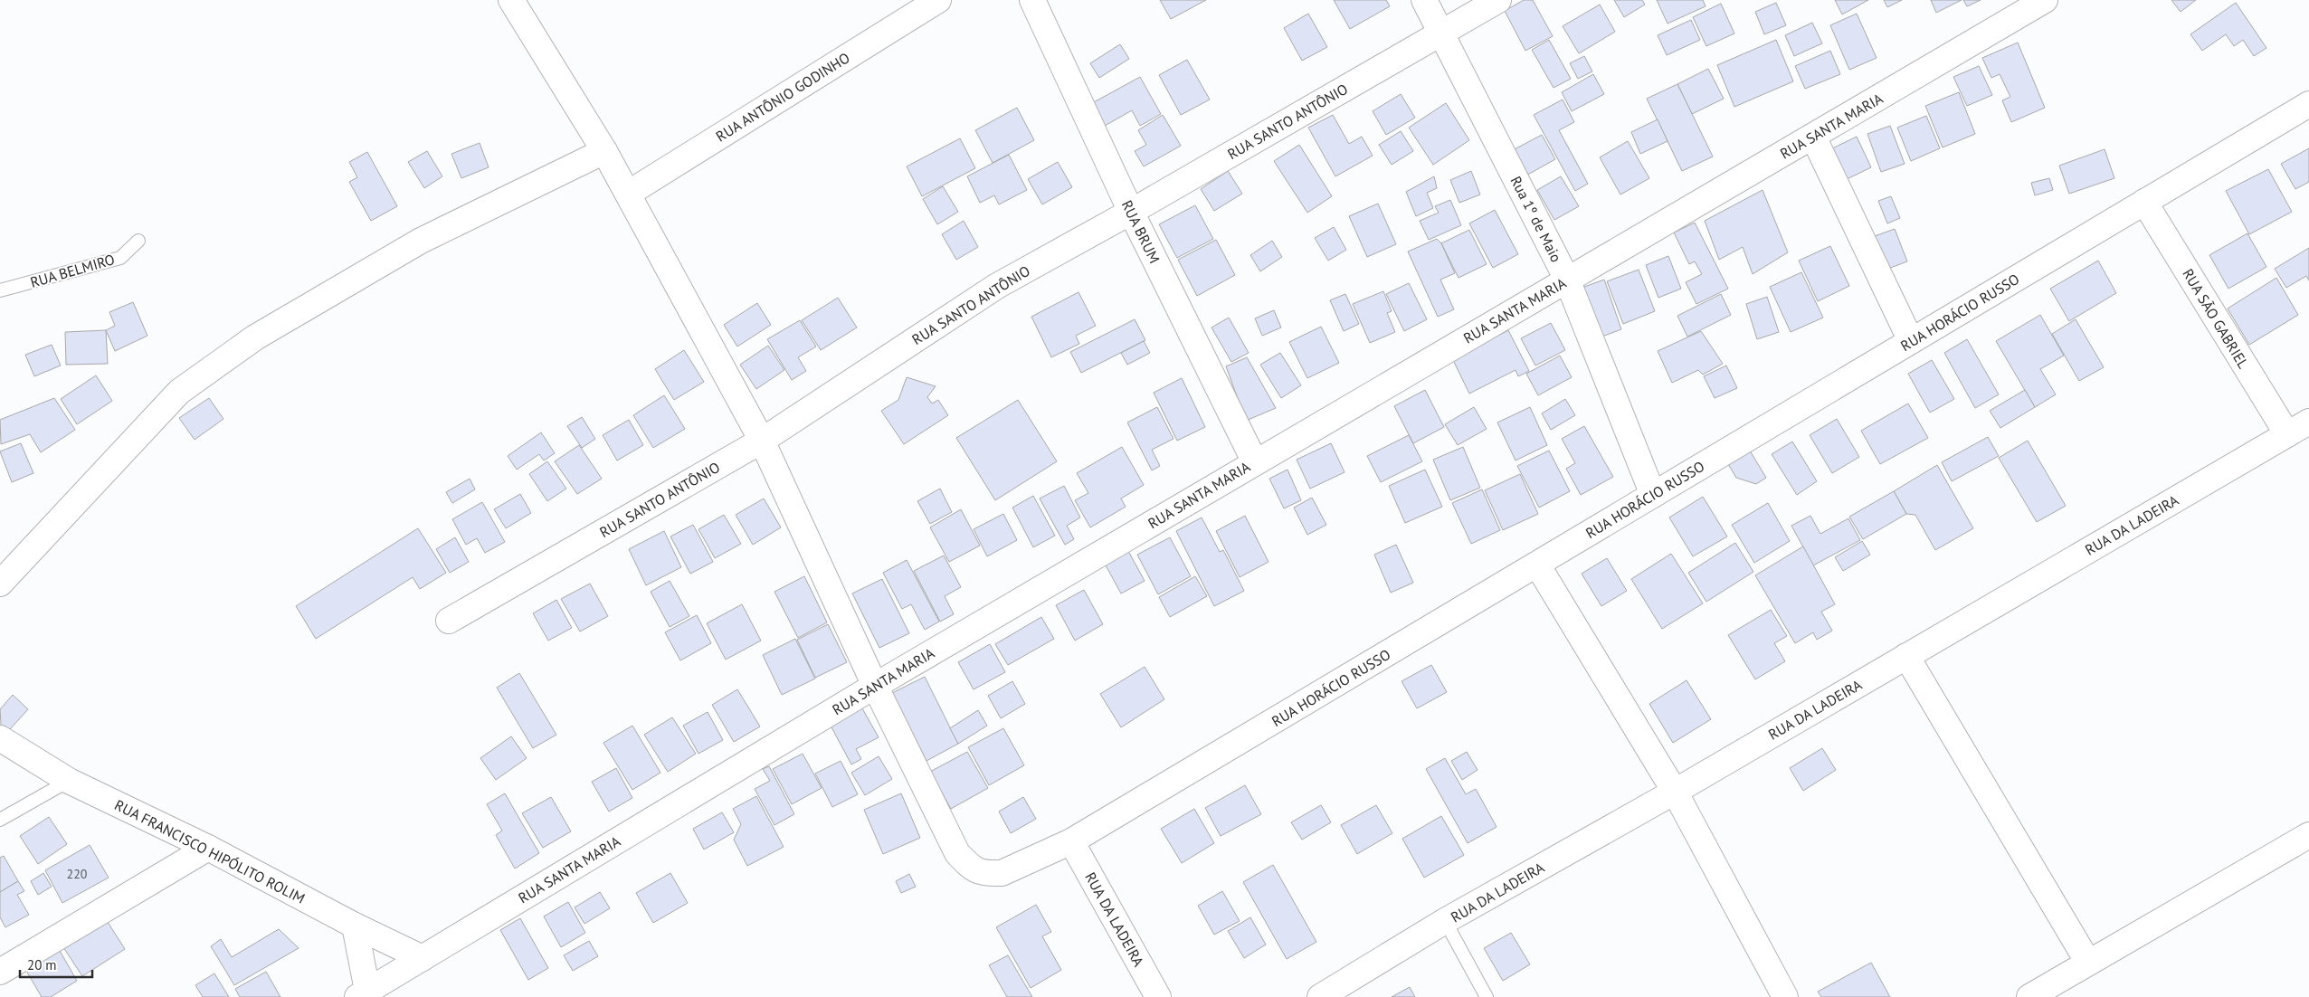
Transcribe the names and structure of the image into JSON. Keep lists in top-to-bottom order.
{
  "streets": {
    "street": [
      "RUA ANTÔNIO GODINHO",
      "RUA SANTO ANTÔNIO",
      "RUA SANTA MARIA",
      "Rua 1º de Maio",
      "RUA BRUM",
      "RUA HORÁCIO RUSSO",
      "RUA SÃO GABRIEL",
      "RUA DA LADEIRA",
      "RUA FRANCISCO HIPÓLITO ROLIM"
    ],
    "lane": ["RUA BELMIRO"]
  },
  "crossings": [
    ["RUA SANTO ANTÔNIO", "Rua 1º de Maio"],
    ["RUA SANTO ANTÔNIO", "RUA BRUM"],
    ["RUA SANTA MARIA", "Rua 1º de Maio"],
    ["RUA SANTA MARIA", "RUA BRUM"],
    ["RUA SANTA MARIA", "RUA HORÁCIO RUSSO"],
    ["RUA SANTA MARIA", "RUA FRANCISCO HIPÓLITO ROLIM"],
    ["Rua 1º de Maio", "RUA HORÁCIO RUSSO"],
    ["RUA HORÁCIO RUSSO", "RUA SÃO GABRIEL"],
    ["RUA HORÁCIO RUSSO", "RUA DA LADEIRA"],
    ["RUA SÃO GABRIEL", "RUA DA LADEIRA"]
  ],
  "house_numbers": ["220"],
  "scale_bar": "20 m"
}
